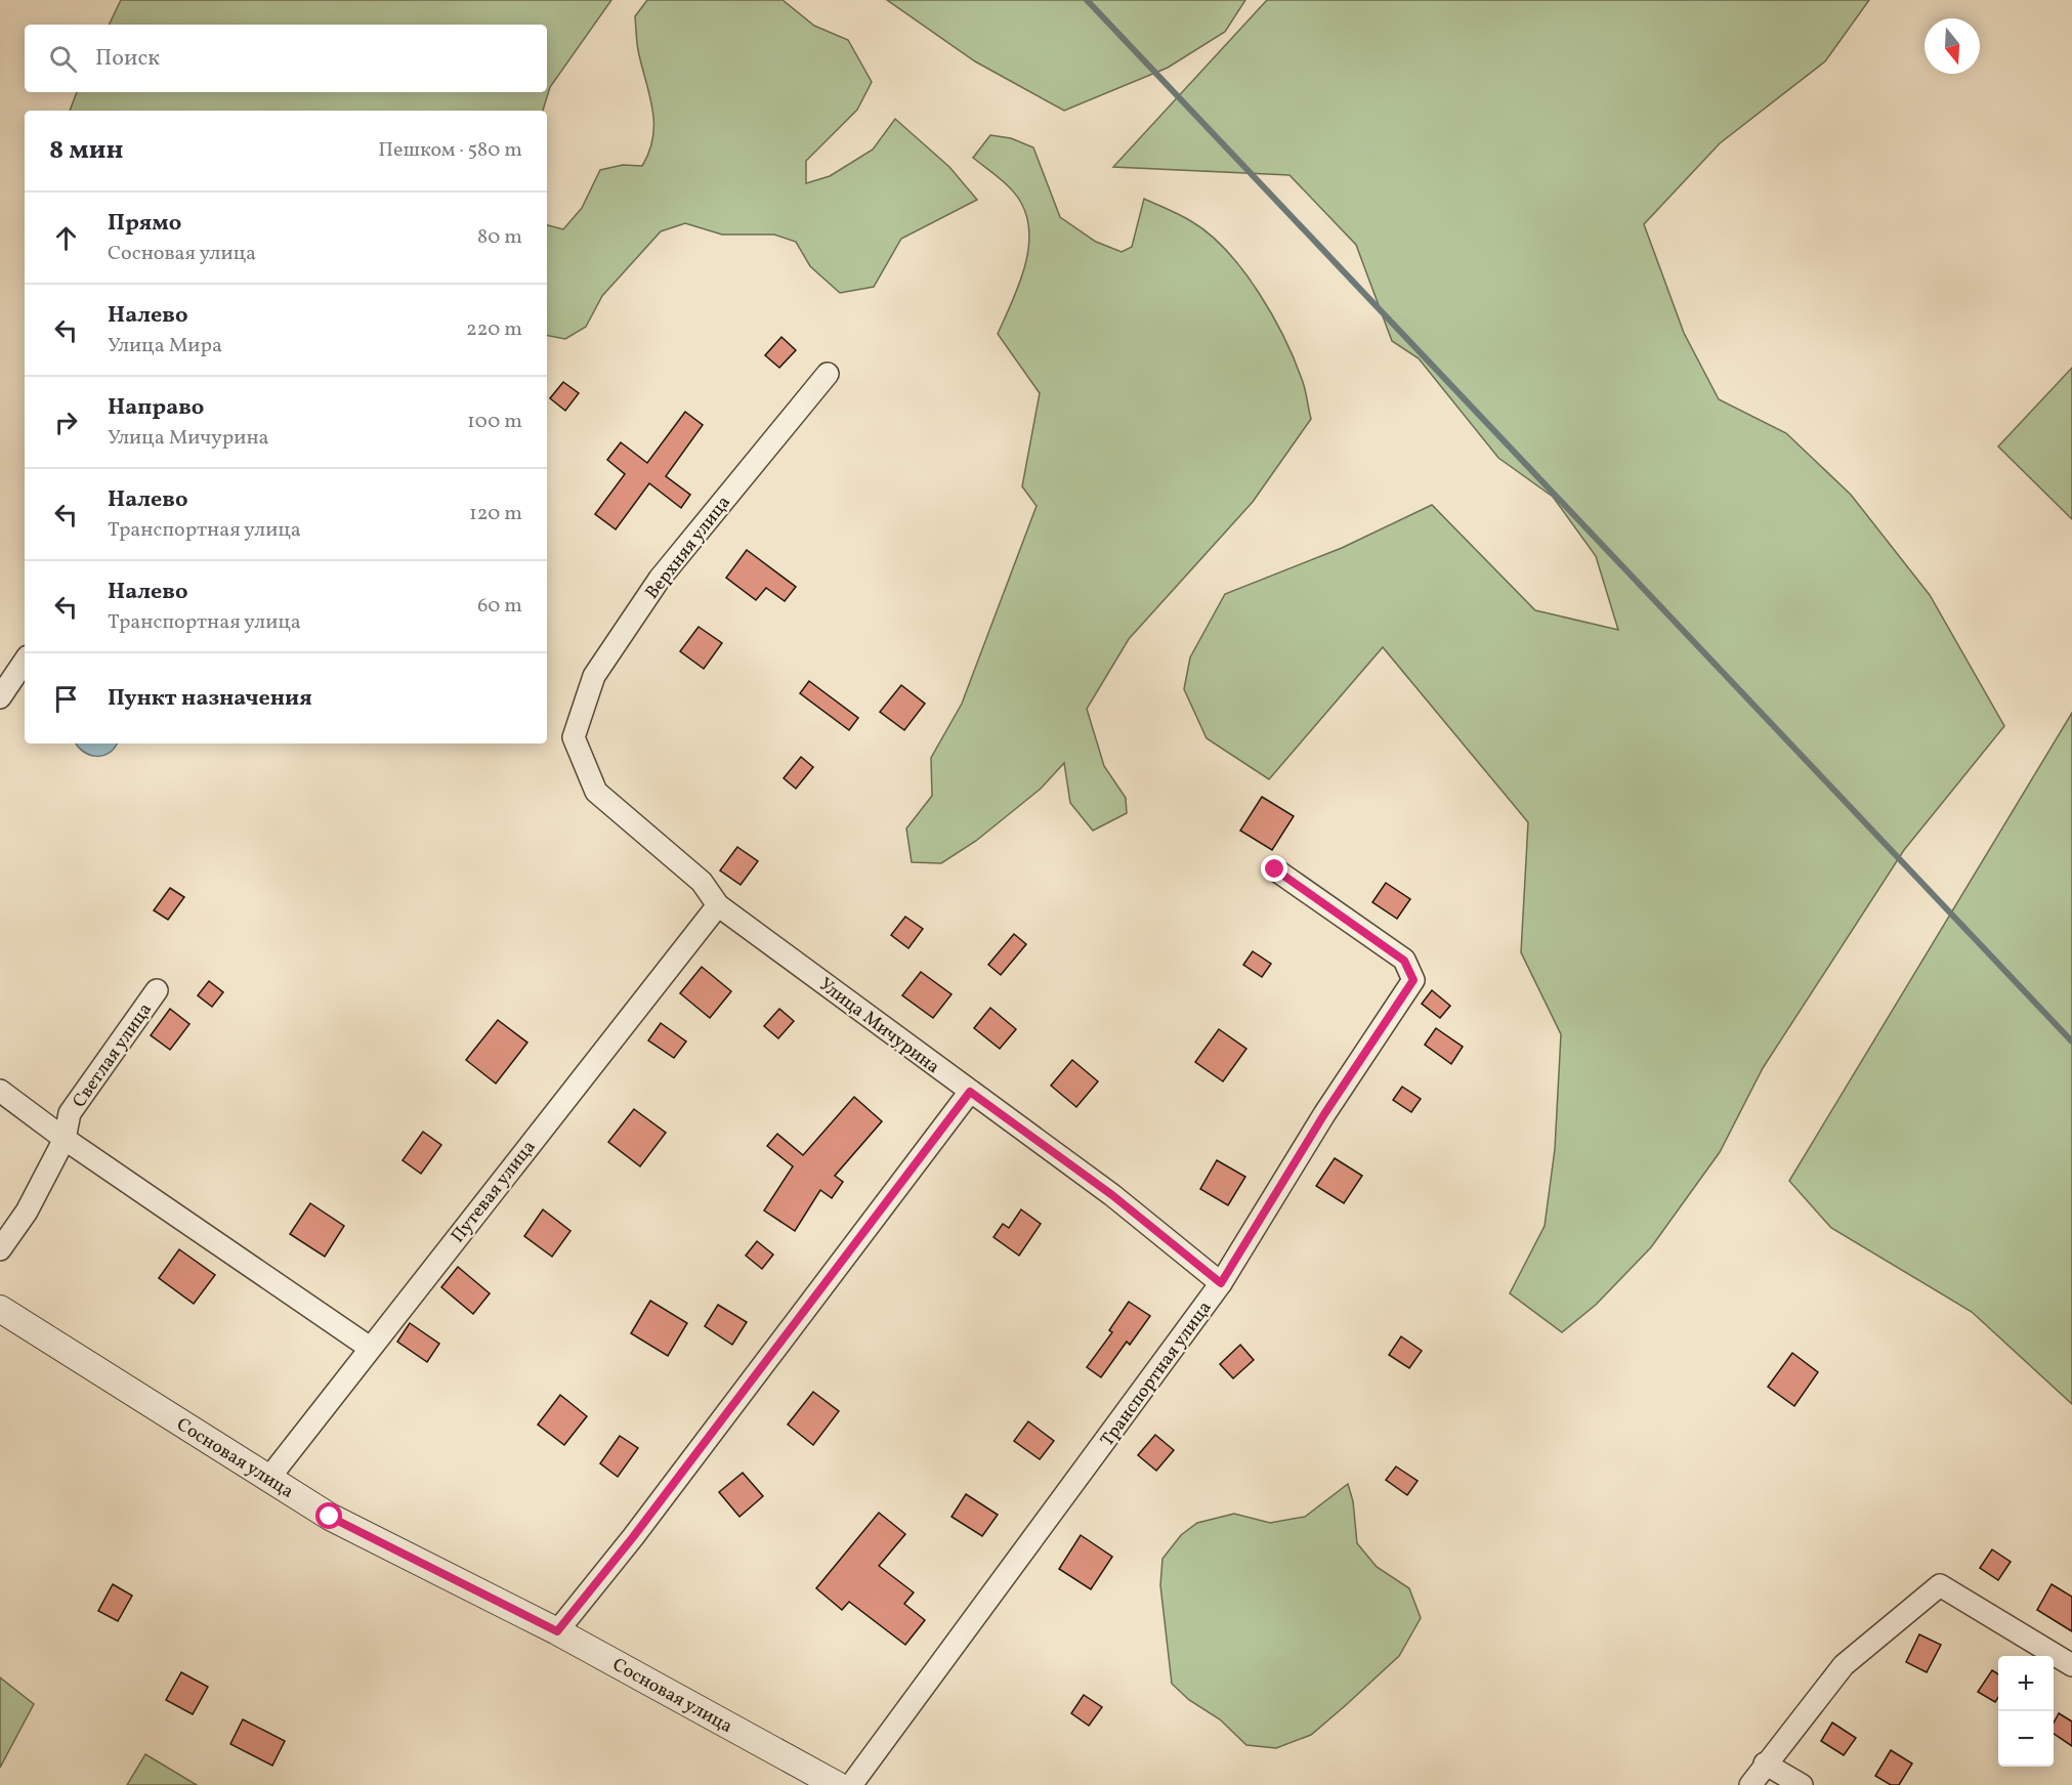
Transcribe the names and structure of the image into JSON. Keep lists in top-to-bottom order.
{
  "streets": {
    "street": [
      "Верхняя улица",
      "Улица Мичурина",
      "Светлая улица",
      "Путевая улица",
      "Транспортная улица",
      "Сосновая улица"
    ]
  },
  "crossings": [
    ["Верхняя улица", "Улица Мичурина"],
    ["Улица Мичурина", "Путевая улица"],
    ["Улица Мичурина", "Транспортная улица"],
    ["Путевая улица", "Сосновая улица"]
  ],
  "north": "bottom",
  "page": {
    "search": "Поиск",
    "heading": ["8 мин", "Пешком · 580 m"],
    "list": [
      ["Прямо", "Сосновая улица", "80 m"],
      ["Налево", "Улица Мира", "220 m"],
      ["Направо", "Улица Мичурина", "100 m"],
      ["Налево", "Транспортная улица", "120 m"],
      ["Налево", "Транспортная улица", "60 m"],
      "Пункт назначения"
    ],
    "map_buttons": ["+", "−"]
  }
}
